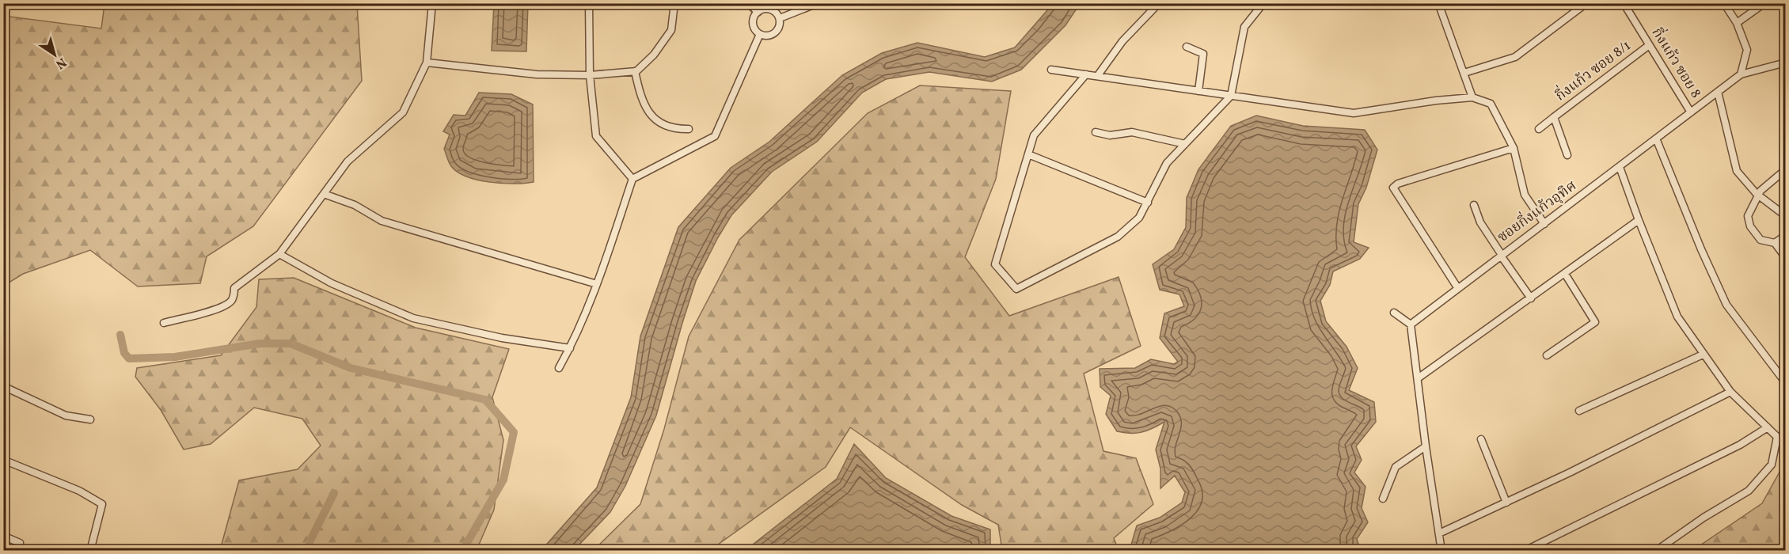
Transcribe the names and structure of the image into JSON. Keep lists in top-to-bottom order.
{
  "streets": {
    "street": ["กิ่งแก้ว ซอย 8", "กิ่งแก้ว ซอย 8/1", "ซอยกิ่งแก้วอุทิศ"]
  },
  "crossings": [
    ["กิ่งแก้ว ซอย 8", "กิ่งแก้ว ซอย 8/1"],
    ["กิ่งแก้ว ซอย 8", "ซอยกิ่งแก้วอุทิศ"]
  ],
  "north": "bottom right"
}
